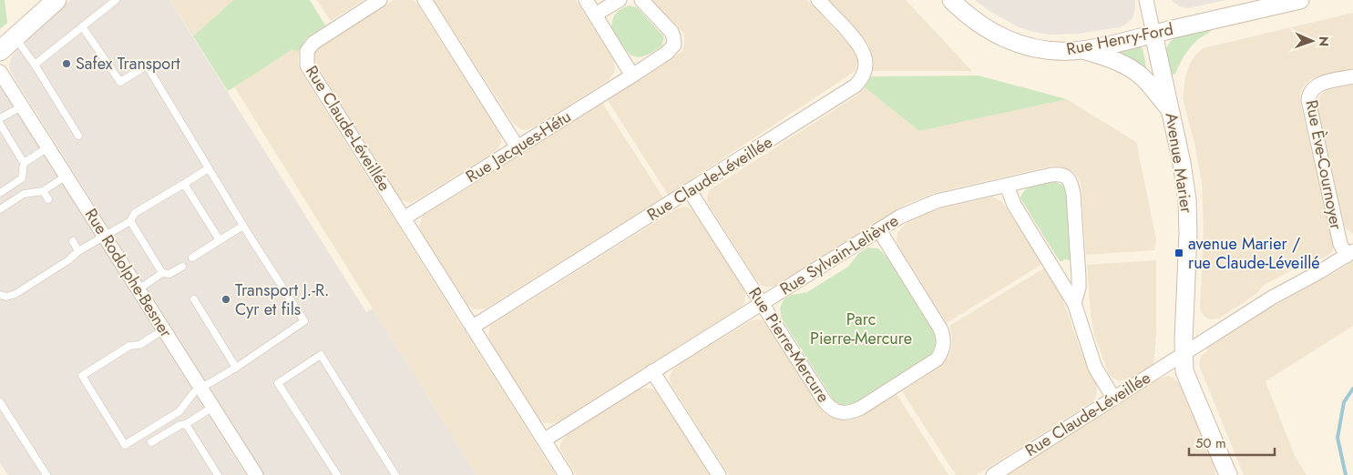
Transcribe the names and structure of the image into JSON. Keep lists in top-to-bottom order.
{
  "streets": {
    "street": [
      "Rue Henry-Ford",
      "Rue Claude-Léveillée",
      "Rue Jacques-Hétu",
      "Avenue Marier",
      "Rue Ève-Cournoyer",
      "Rue Sylvain-Lelièvre",
      "Rue Rodolphe-Besner",
      "Rue Pierre-Mercure"
    ]
  },
  "crossings": [
    ["Rue Henry-Ford", "Avenue Marier"],
    ["Rue Claude-Léveillée", "Rue Jacques-Hétu"],
    ["Rue Claude-Léveillée", "Avenue Marier"],
    ["Rue Claude-Léveillée", "Rue Ève-Cournoyer"],
    ["Rue Claude-Léveillée", "Rue Sylvain-Lelièvre"],
    ["Rue Claude-Léveillée", "Rue Pierre-Mercure"],
    ["Avenue Marier", "Rue Ève-Cournoyer"],
    ["Rue Sylvain-Lelièvre", "Rue Pierre-Mercure"]
  ],
  "parks": ["Parc Pierre-Mercure"],
  "places": {
    "other": ["Safex Transport", "Transport J.-R. Cyr et fils"],
    "transit": ["avenue Marier / rue Claude-Léveillé"]
  },
  "scale_bar": "50 m",
  "north": "right"
}
